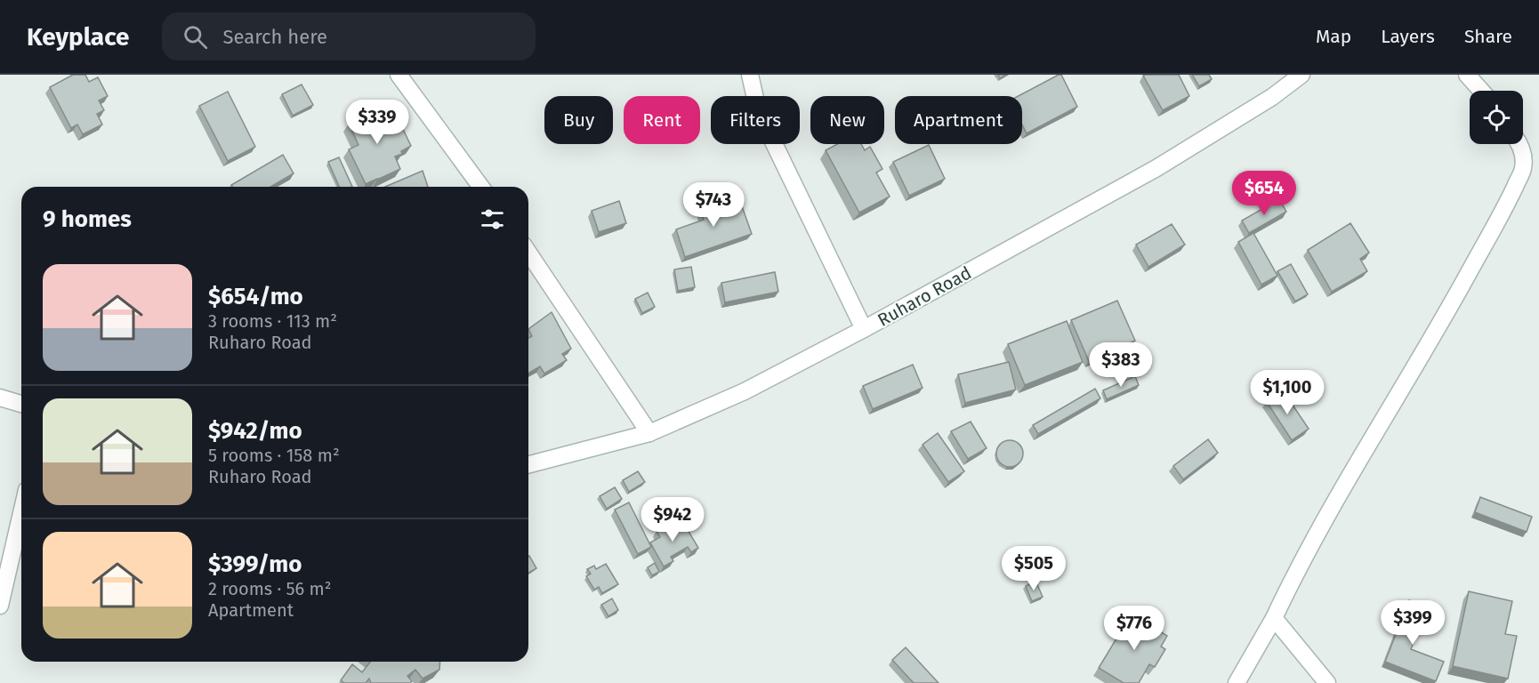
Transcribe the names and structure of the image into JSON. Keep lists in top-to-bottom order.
{
  "streets": {
    "street": ["Ruharo Road"]
  },
  "page": {
    "header": "Keyplace",
    "search": "Search here",
    "nav": ["Map", "Layers", "Share"],
    "chip": [
      "Buy",
      "Rent",
      "Filters",
      "New",
      "Apartment"
    ],
    "price": [
      "$339",
      "$654",
      "$743",
      "$383",
      "$1,100",
      "$942",
      "$505",
      "$399",
      "$776"
    ],
    "heading": "9 homes",
    "list": [
      {
        "name": "$654/mo",
        "note": "3 rooms · 113 m² · Ruharo Road"
      },
      {
        "name": "$942/mo",
        "note": "5 rooms · 158 m² · Ruharo Road"
      },
      {
        "name": "$399/mo",
        "note": "2 rooms · 56 m² · Apartment"
      }
    ]
  }
}
